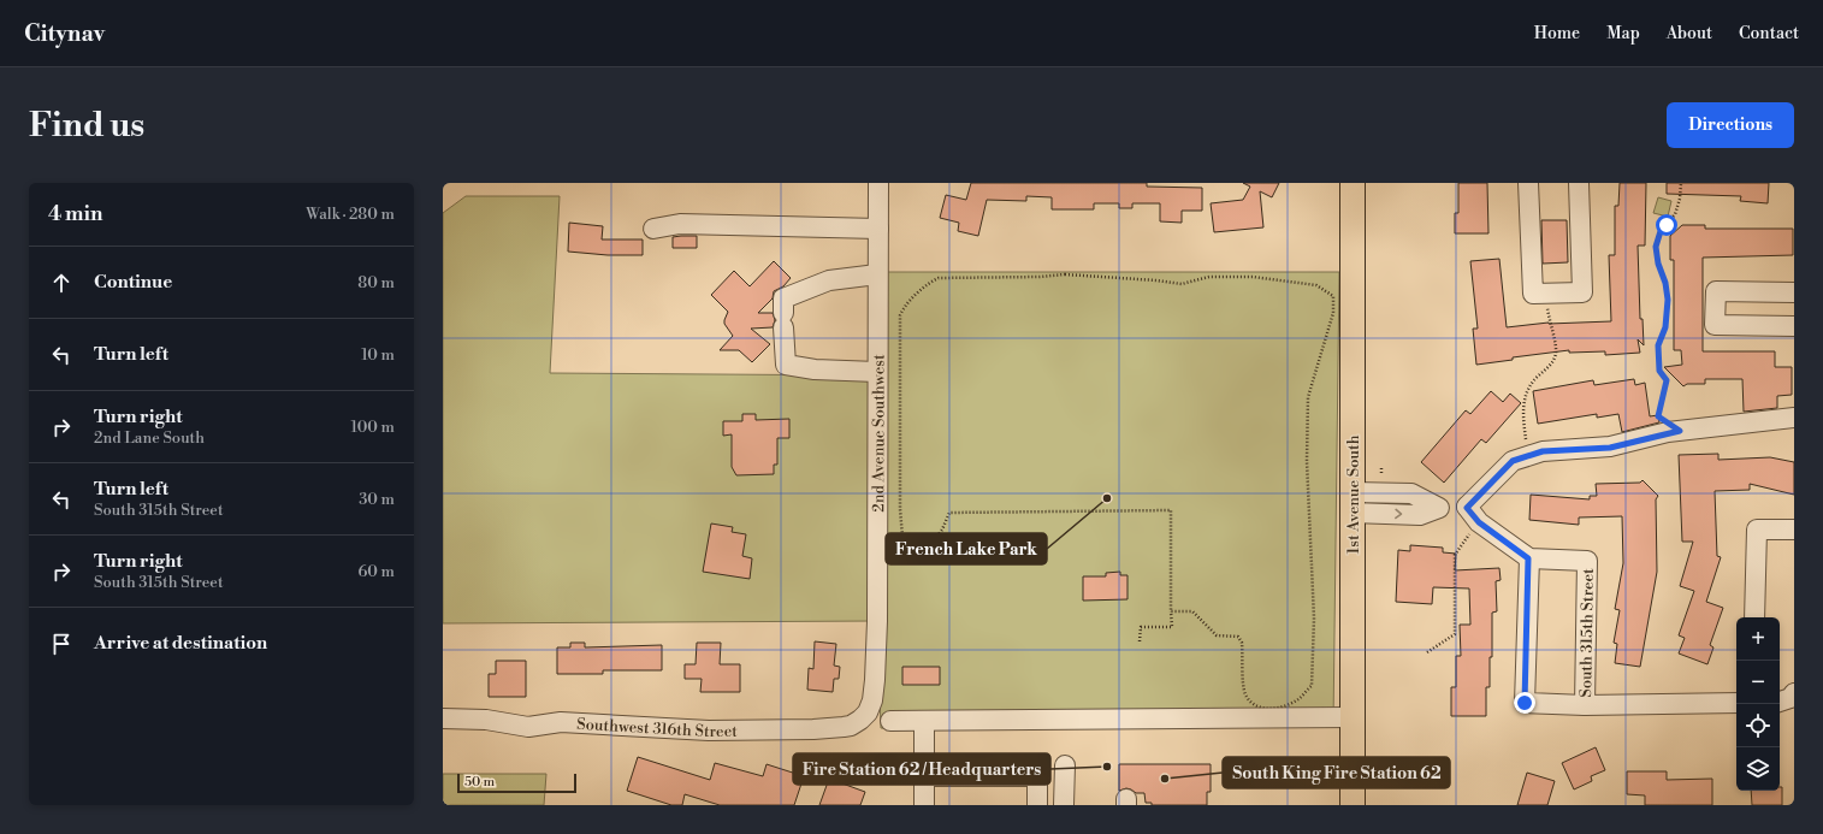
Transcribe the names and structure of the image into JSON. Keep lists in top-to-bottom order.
{
  "streets": {
    "main road": ["1st Avenue South"],
    "street": ["2nd Avenue Southwest", "South 315th Street", "Southwest 316th Street"]
  },
  "crossings": [
    ["2nd Avenue Southwest", "Southwest 316th Street"]
  ],
  "places": ["French Lake Park", "Fire Station 62 / Headquarters", "South King Fire Station 62"],
  "scale_bar": "50 m",
  "page": {
    "header": "Citynav",
    "nav": [
      "Home",
      "Map",
      "About",
      "Contact"
    ],
    "buttons": "Directions",
    "title": "Find us",
    "heading": ["4 min", "Walk · 280 m"],
    "list": [
      ["Continue", "80 m"],
      ["Turn left", "10 m"],
      ["Turn right", "2nd Lane South", "100 m"],
      ["Turn left", "South 315th Street", "30 m"],
      ["Turn right", "South 315th Street", "60 m"],
      "Arrive at destination"
    ],
    "map_buttons": ["+", "−"],
    "scale": "50 m"
  }
}
